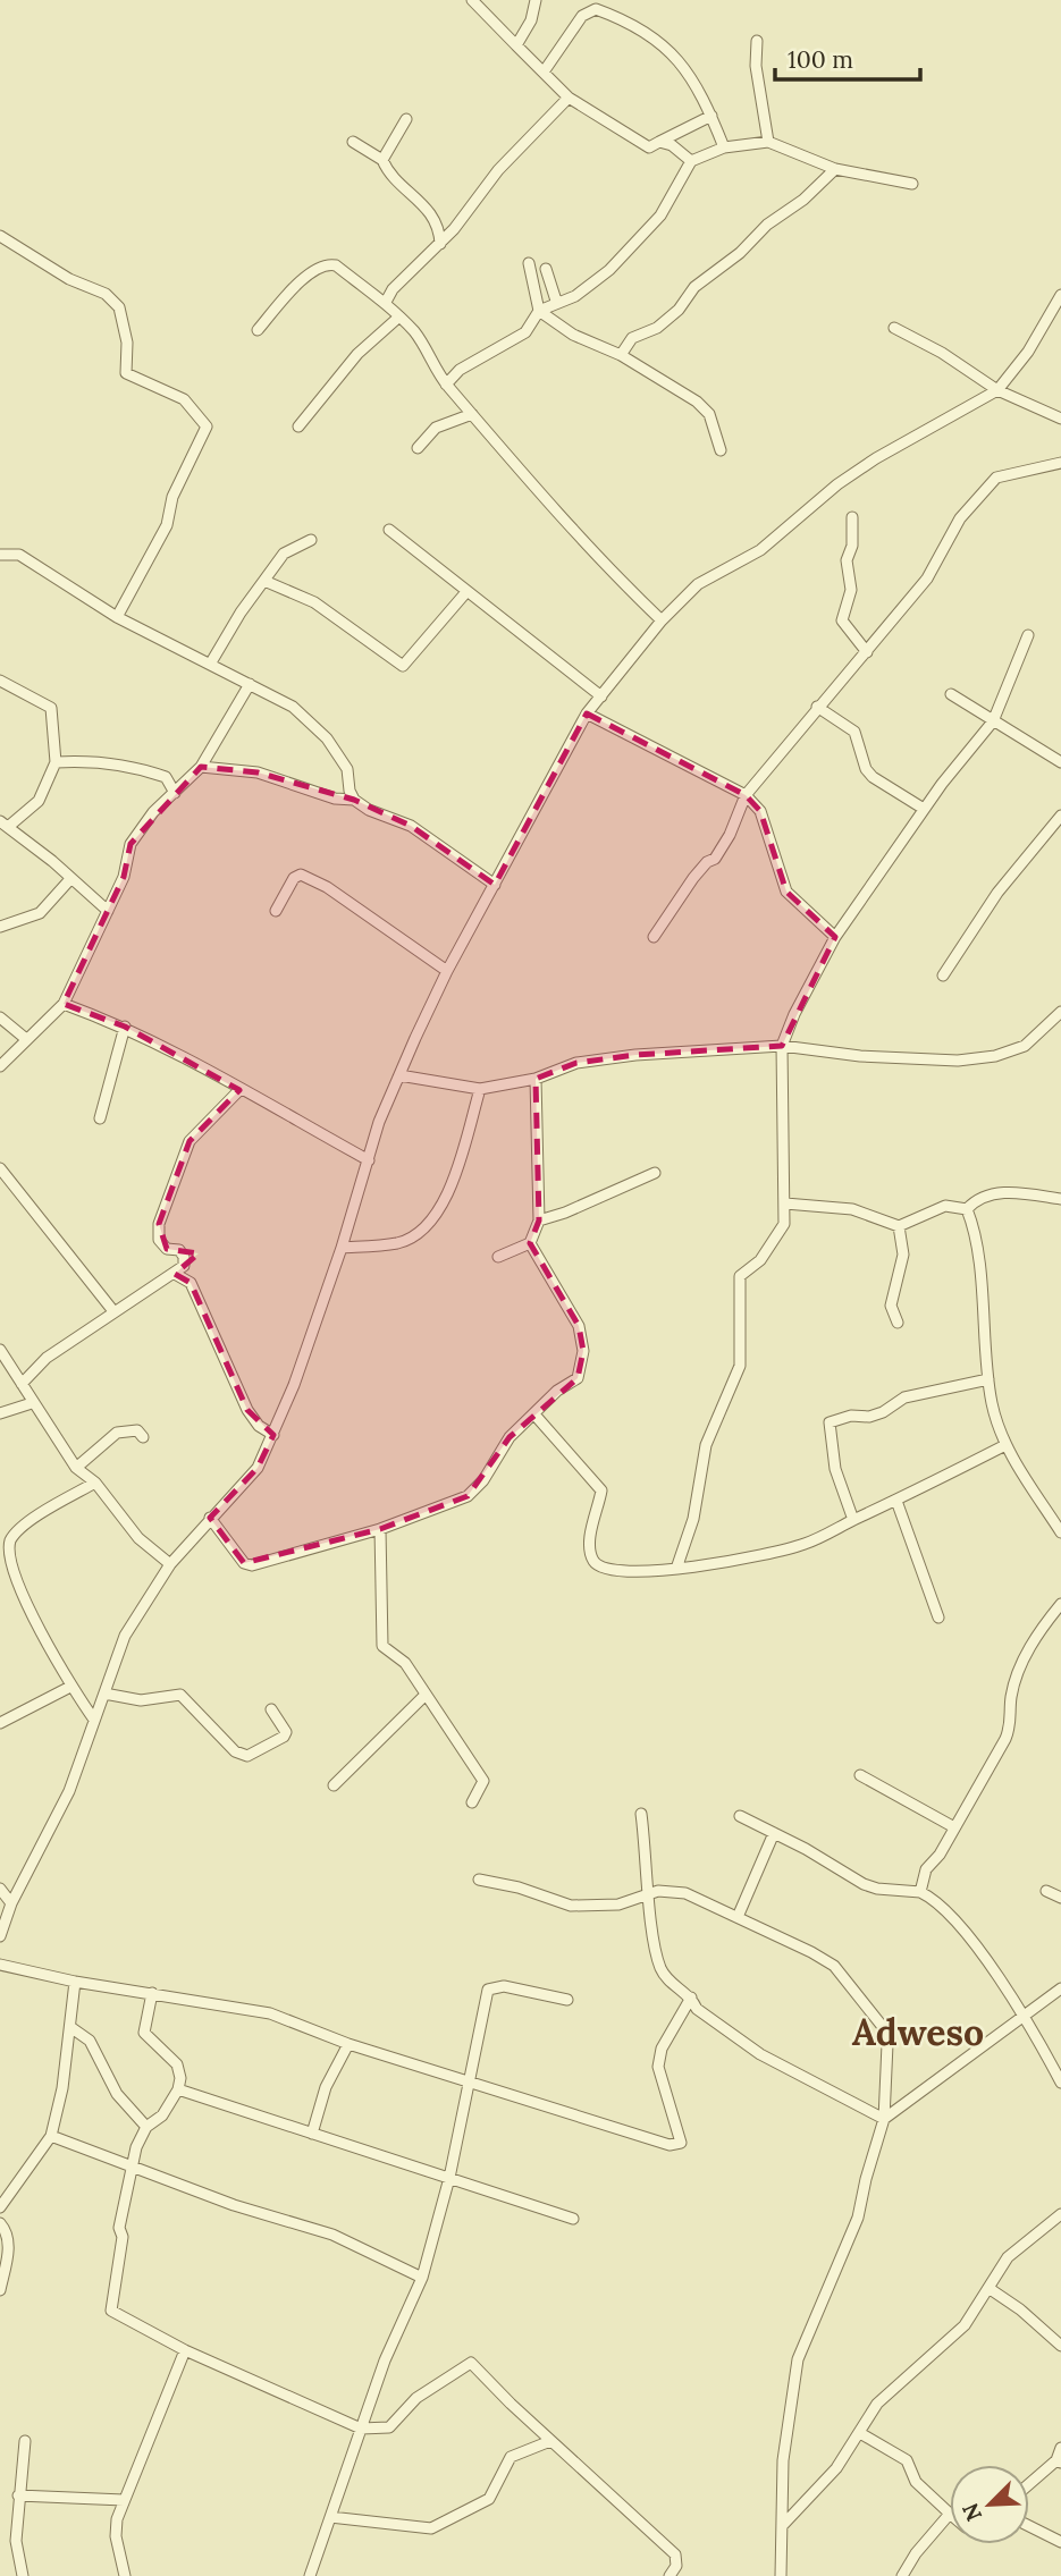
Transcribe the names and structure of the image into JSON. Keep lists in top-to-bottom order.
{
  "districts": ["Adweso"],
  "scale_bar": "100 m",
  "north": "bottom left"
}
